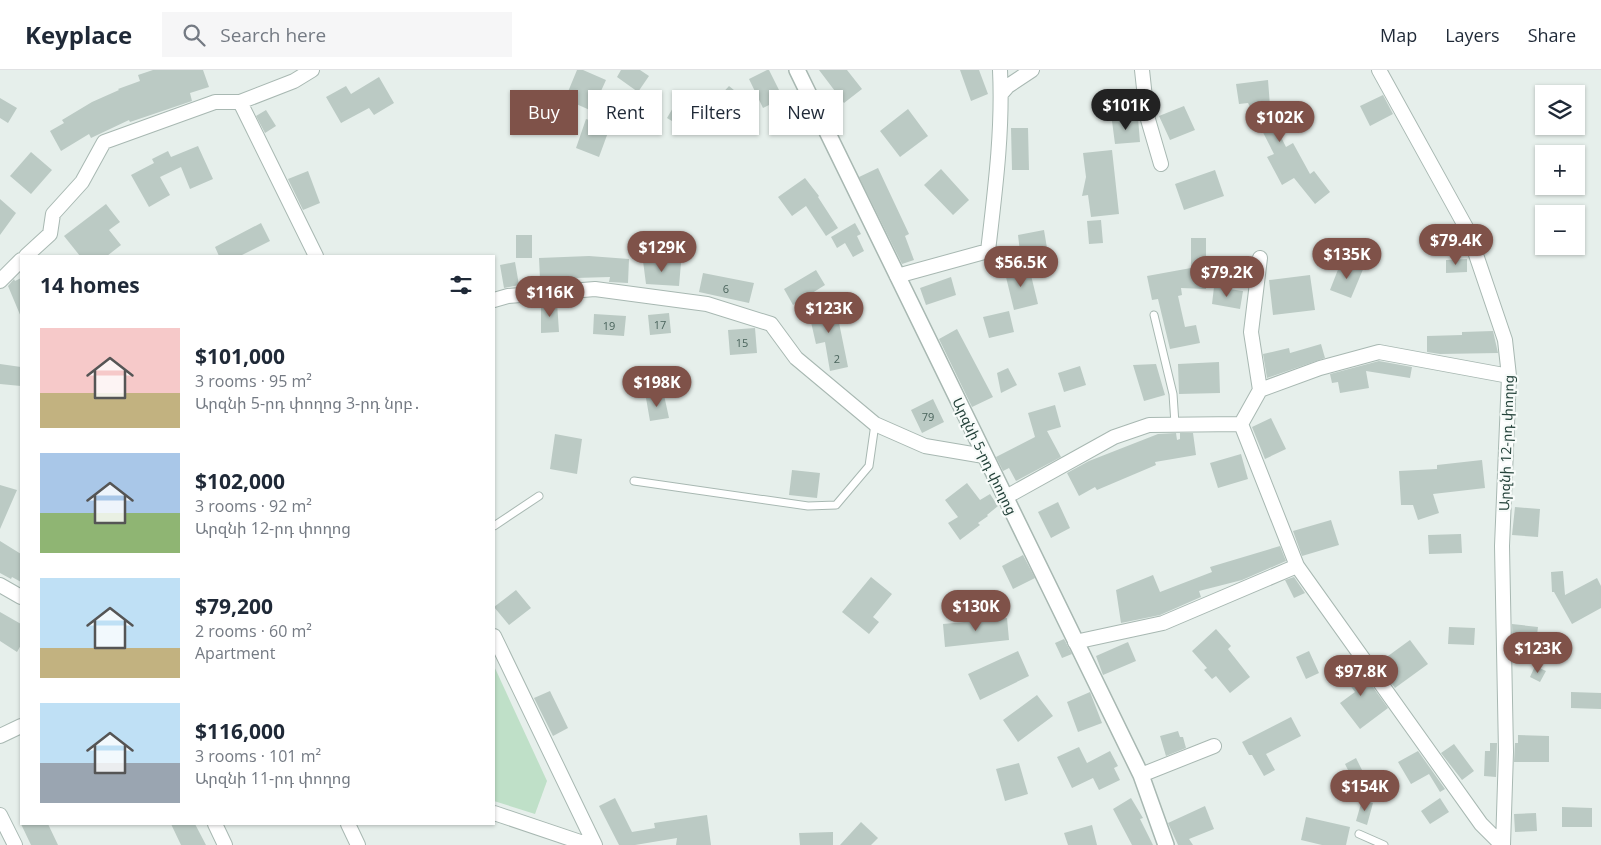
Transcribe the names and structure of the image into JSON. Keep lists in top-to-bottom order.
{
  "streets": {
    "street": ["Արզնի 12-րդ փողոց", "Արզնի 5-րդ փողոց"]
  },
  "house_numbers": [
    "6",
    "17",
    "19",
    "15",
    "2",
    "79"
  ],
  "page": {
    "header": "Keyplace",
    "search": "Search here",
    "nav": ["Map", "Layers", "Share"],
    "map_buttons": ["+", "−"],
    "price": [
      "$101K",
      "$102K",
      "$79.4K",
      "$129K",
      "$135K",
      "$56.5K",
      "$79.2K",
      "$116K",
      "$123K",
      "$198K",
      "$130K",
      "$123K",
      "$97.8K",
      "$154K"
    ],
    "chip": [
      "Buy",
      "Rent",
      "Filters",
      "New"
    ],
    "heading": "14 homes",
    "list": [
      {
        "name": "$101,000",
        "note": "3 rooms · 95 m² · Արզնի 5-րդ փողոց 3-րդ նրբ․"
      },
      {
        "name": "$102,000",
        "note": "3 rooms · 92 m² · Արզնի 12-րդ փողոց"
      },
      {
        "name": "$79,200",
        "note": "2 rooms · 60 m² · Apartment"
      },
      {
        "name": "$116,000",
        "note": "3 rooms · 101 m² · Արզնի 11-րդ փողոց"
      }
    ]
  }
}
